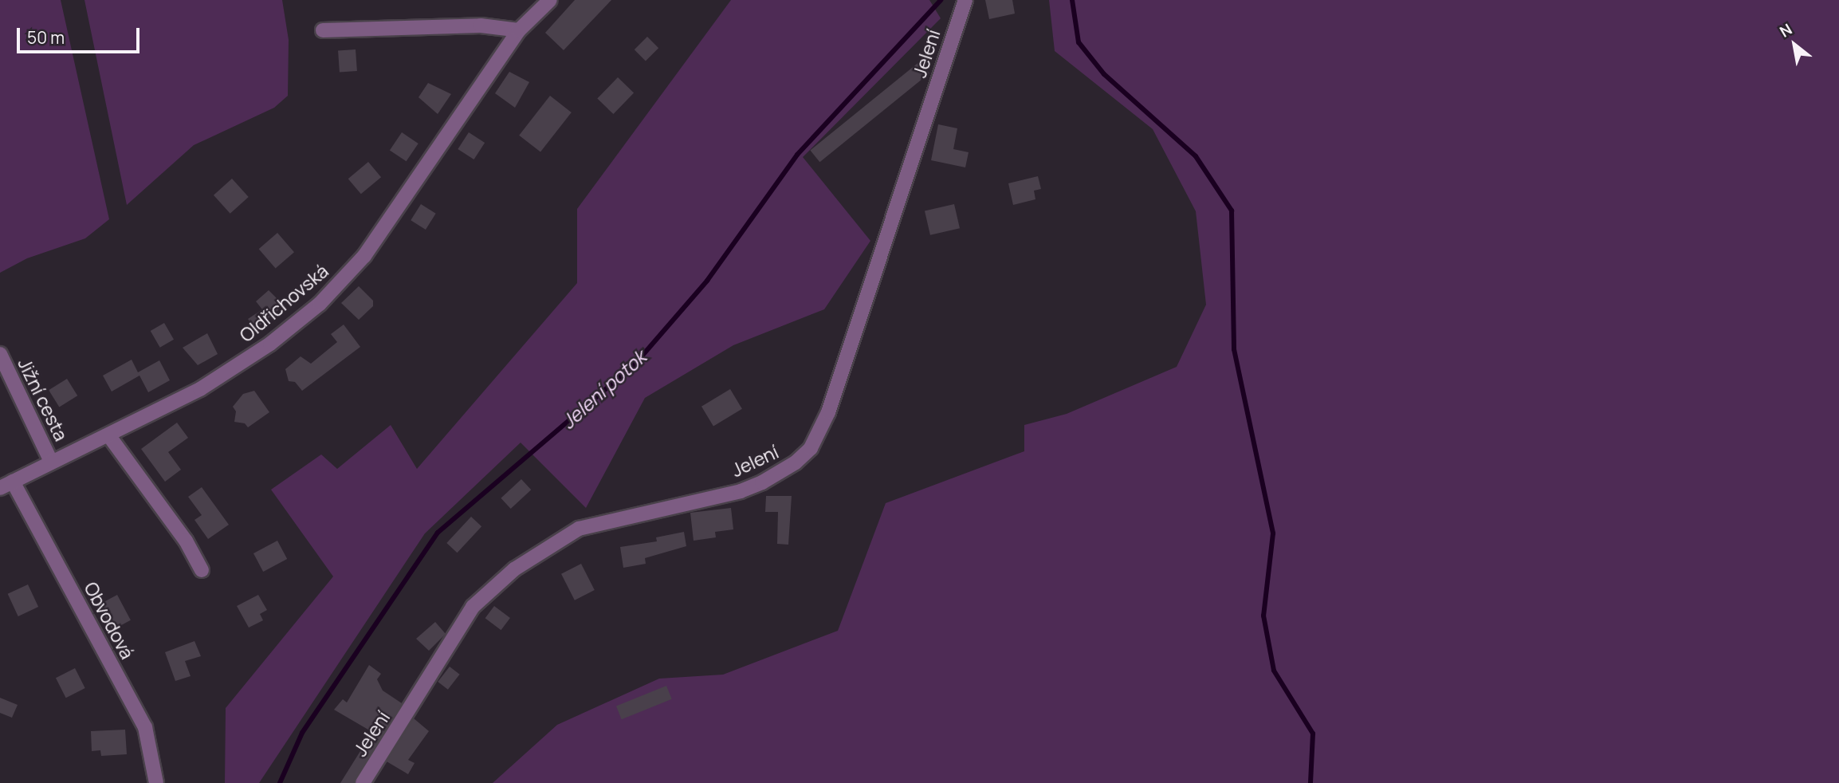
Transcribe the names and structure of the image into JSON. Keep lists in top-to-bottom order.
{
  "streets": {
    "street": [
      "Jelení",
      "Oldřichovská",
      "Jižní cesta",
      "Obvodová"
    ]
  },
  "crossings": [
    ["Oldřichovská", "Jižní cesta"],
    ["Oldřichovská", "Obvodová"]
  ],
  "water": ["Jelení potok"],
  "scale_bar": "50 m",
  "north": "top left"
}
